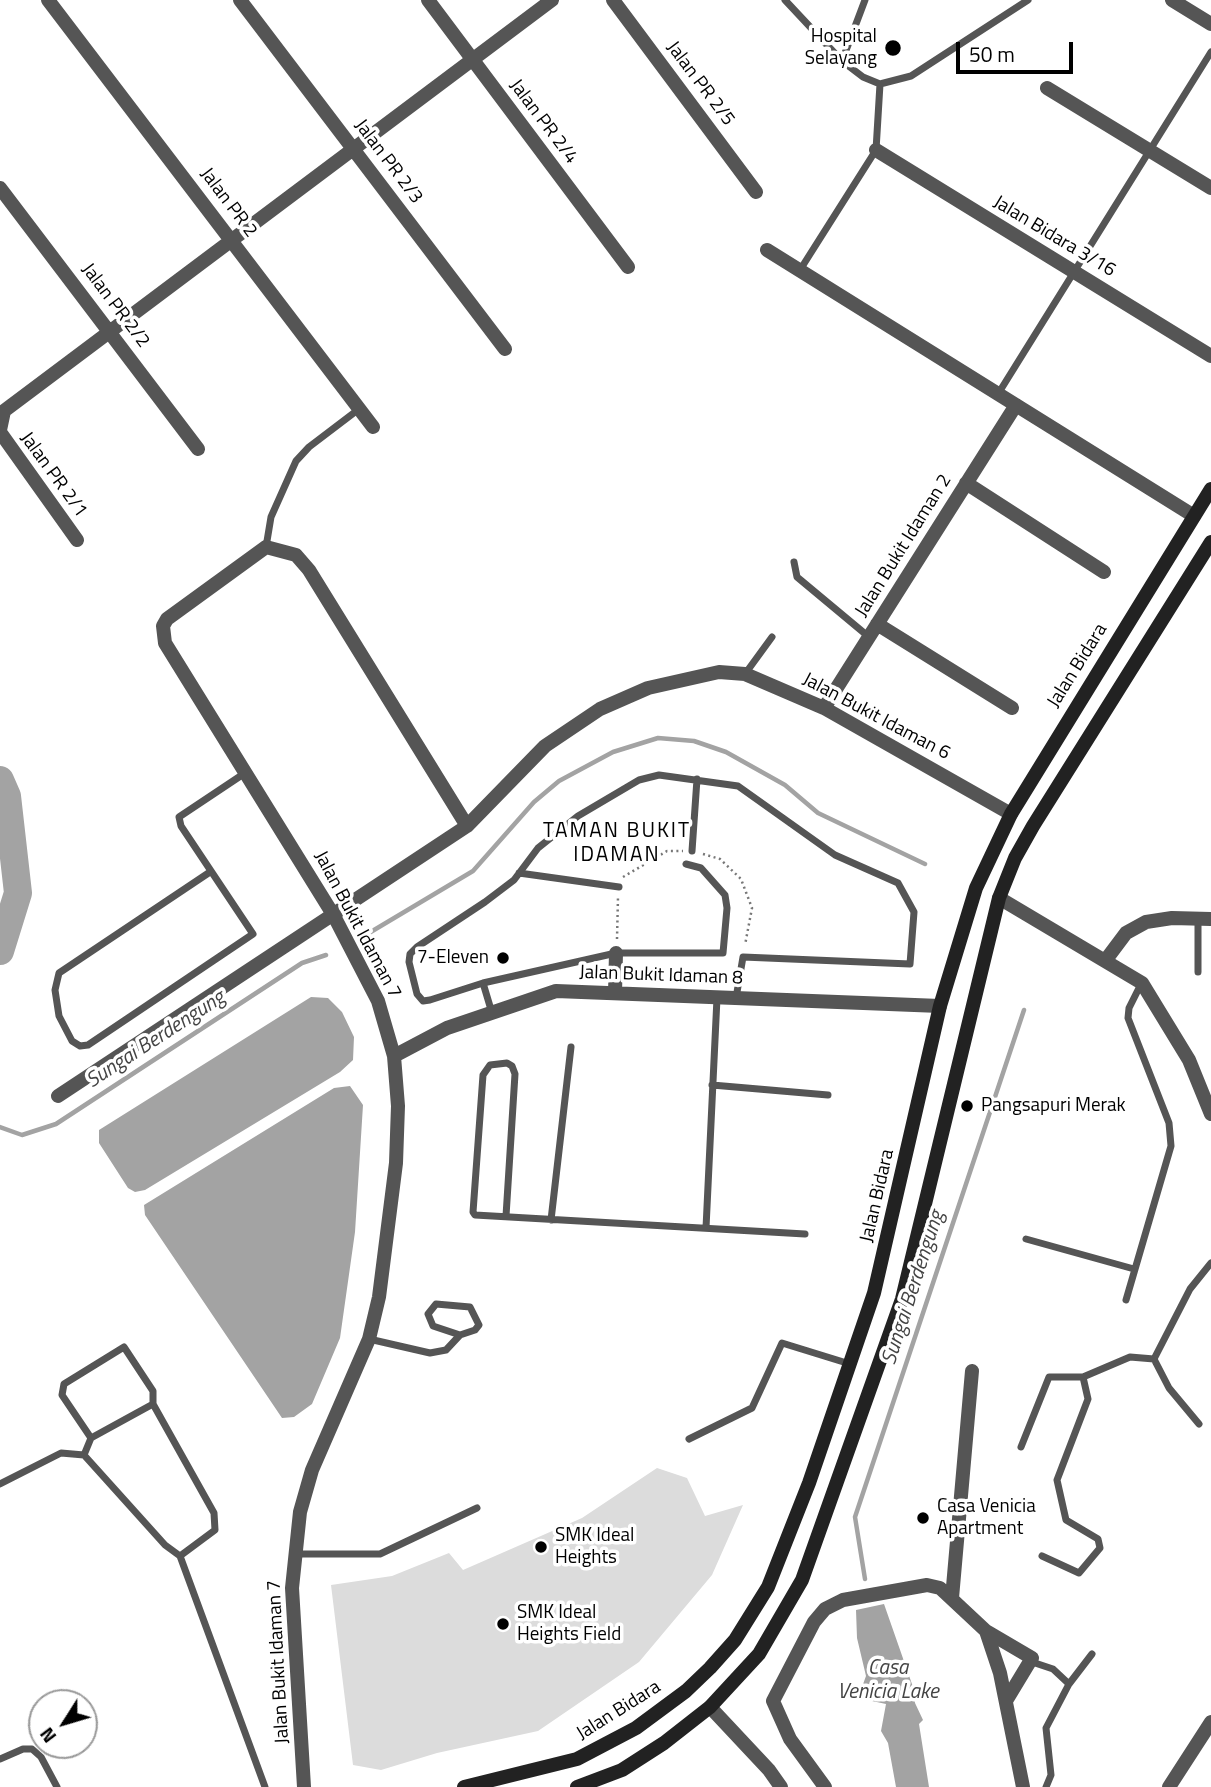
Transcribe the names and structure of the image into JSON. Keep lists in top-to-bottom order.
{
  "streets": {
    "main road": ["Jalan Bidara"],
    "street": [
      "Jalan PR 2/5",
      "Jalan PR 2/4",
      "Jalan PR 2/3",
      "Jalan PR 2",
      "Jalan Bidara 3/16",
      "Jalan PR 2/2",
      "Jalan PR 2/1",
      "Jalan Bukit Idaman 2",
      "Jalan Bukit Idaman 6",
      "Jalan Bukit Idaman 7",
      "Jalan Bukit Idaman 8"
    ]
  },
  "crossings": [
    ["Jalan PR 2/2", "Jalan PR 2/1"],
    ["Jalan Bukit Idaman 2", "Jalan Bukit Idaman 6"],
    ["Jalan Bidara", "Jalan Bukit Idaman 6"],
    ["Jalan Bidara", "Jalan Bukit Idaman 8"],
    ["Jalan Bukit Idaman 6", "Jalan Bukit Idaman 7"],
    ["Jalan Bukit Idaman 7", "Jalan Bukit Idaman 8"]
  ],
  "districts": ["TAMAN BUKIT IDAMAN"],
  "water": ["Sungai Berdengung", "Casa Venicia Lake"],
  "places": [
    "Hospital Selayang",
    "7-Eleven",
    "Pangsapuri Merak",
    "Casa Venicia Apartment",
    "SMK Ideal Heights",
    "SMK Ideal Heights Field"
  ],
  "scale_bar": "50 m",
  "north": "bottom left"
}
